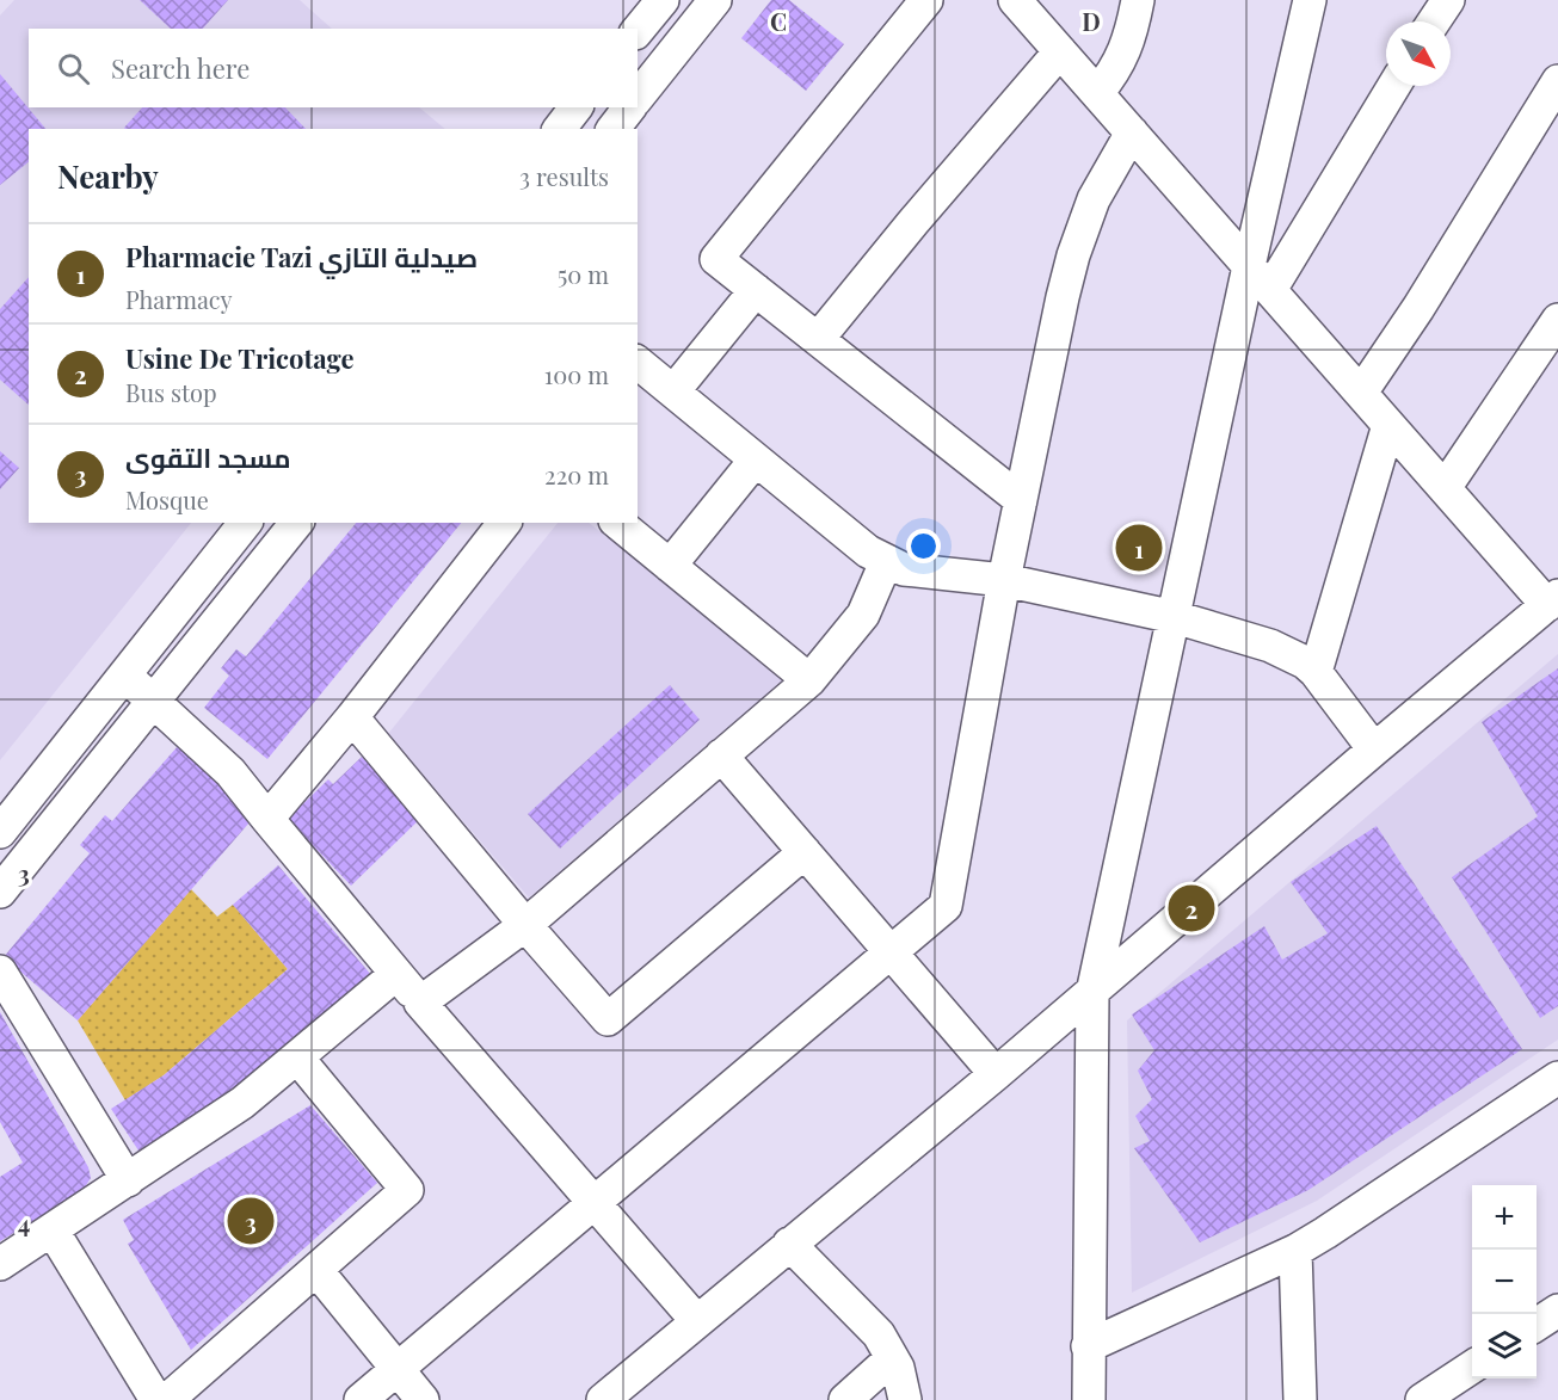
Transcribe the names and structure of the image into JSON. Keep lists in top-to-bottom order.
{
  "north": "bottom right",
  "page": {
    "search": "Search here",
    "heading": ["Nearby", "3 results"],
    "list": [
      {
        "mark": "1",
        "name": "Pharmacie Tazi صيدلية التازي",
        "note": "Pharmacy",
        "value": "50 m"
      },
      {
        "mark": "2",
        "name": "Usine De Tricotage",
        "note": "Bus stop",
        "value": "100 m"
      },
      {
        "mark": "3",
        "name": "مسجد التقوى",
        "note": "Mosque",
        "value": "220 m"
      }
    ],
    "pins": ["1", "2", "3"],
    "map_buttons": ["+", "−"]
  },
  "grid": {
    "columns": ["C", "D"],
    "rows": ["3", "4"]
  }
}
